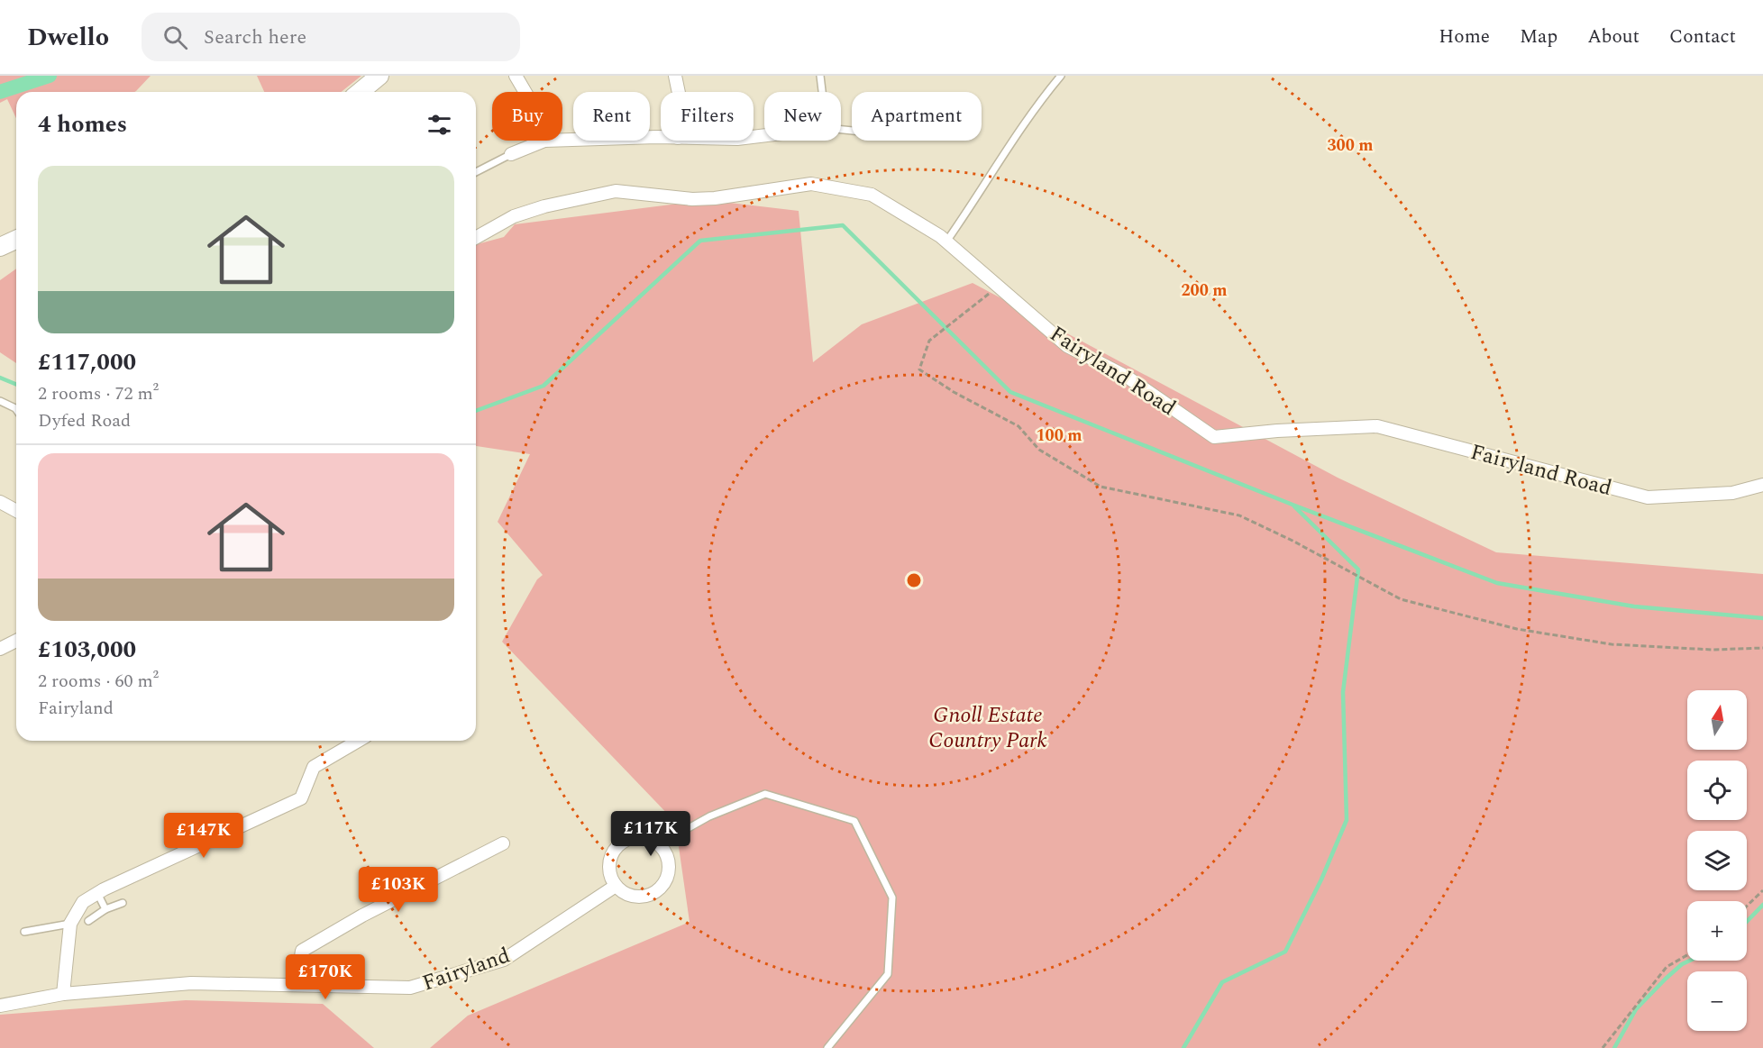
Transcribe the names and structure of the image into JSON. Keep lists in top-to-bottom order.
{
  "streets": {
    "street": ["Fairyland Road", "Fairyland"]
  },
  "parks": ["Gnoll Estate Country Park"],
  "north": "top",
  "page": {
    "header": "Dwello",
    "search": "Search here",
    "nav": [
      "Home",
      "Map",
      "About",
      "Contact"
    ],
    "chip": [
      "Buy",
      "Rent",
      "Filters",
      "New",
      "Apartment"
    ],
    "heading": "4 homes",
    "list": [
      {
        "name": "£117,000",
        "note": "2 rooms · 72 m² · Dyfed Road"
      },
      {
        "name": "£103,000",
        "note": "2 rooms · 60 m² · Fairyland"
      }
    ],
    "map_buttons": ["+", "−"],
    "price": [
      "£117K",
      "£147K",
      "£103K",
      "£170K"
    ]
  },
  "rings": ["300 m", "200 m", "100 m"]
}
